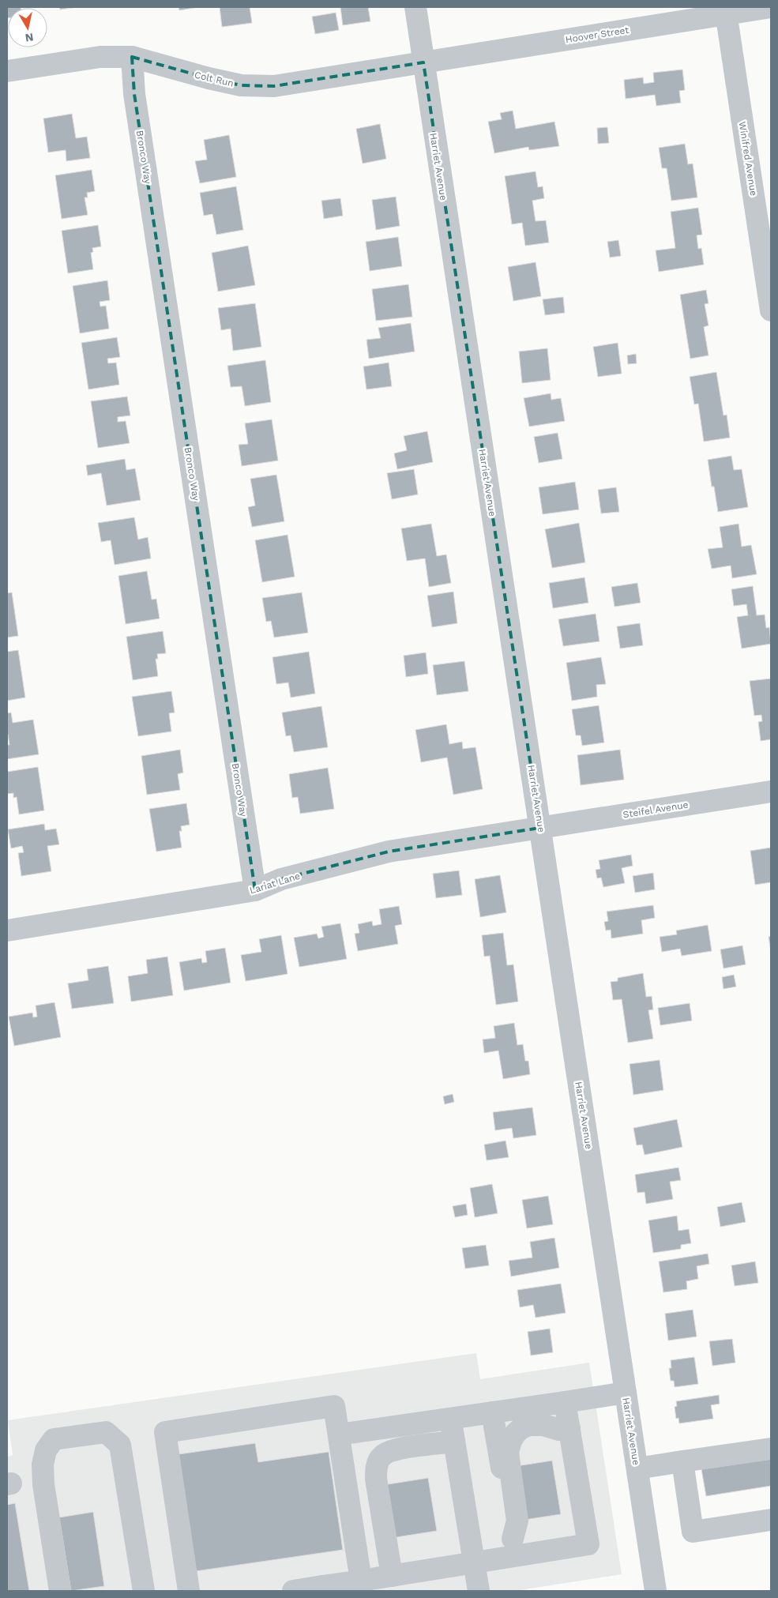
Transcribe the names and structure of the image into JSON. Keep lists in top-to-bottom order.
{
  "streets": {
    "street": [
      "Hoover Street",
      "Colt Run",
      "Bronco Way",
      "Winifred Avenue",
      "Harriet Avenue",
      "Steifel Avenue",
      "Lariat Lane"
    ]
  },
  "crossings": [
    ["Hoover Street", "Colt Run"],
    ["Hoover Street", "Winifred Avenue"],
    ["Hoover Street", "Harriet Avenue"],
    ["Colt Run", "Bronco Way"],
    ["Colt Run", "Harriet Avenue"],
    ["Bronco Way", "Lariat Lane"],
    ["Harriet Avenue", "Steifel Avenue"],
    ["Harriet Avenue", "Lariat Lane"],
    ["Steifel Avenue", "Lariat Lane"]
  ],
  "north": "bottom"
}
